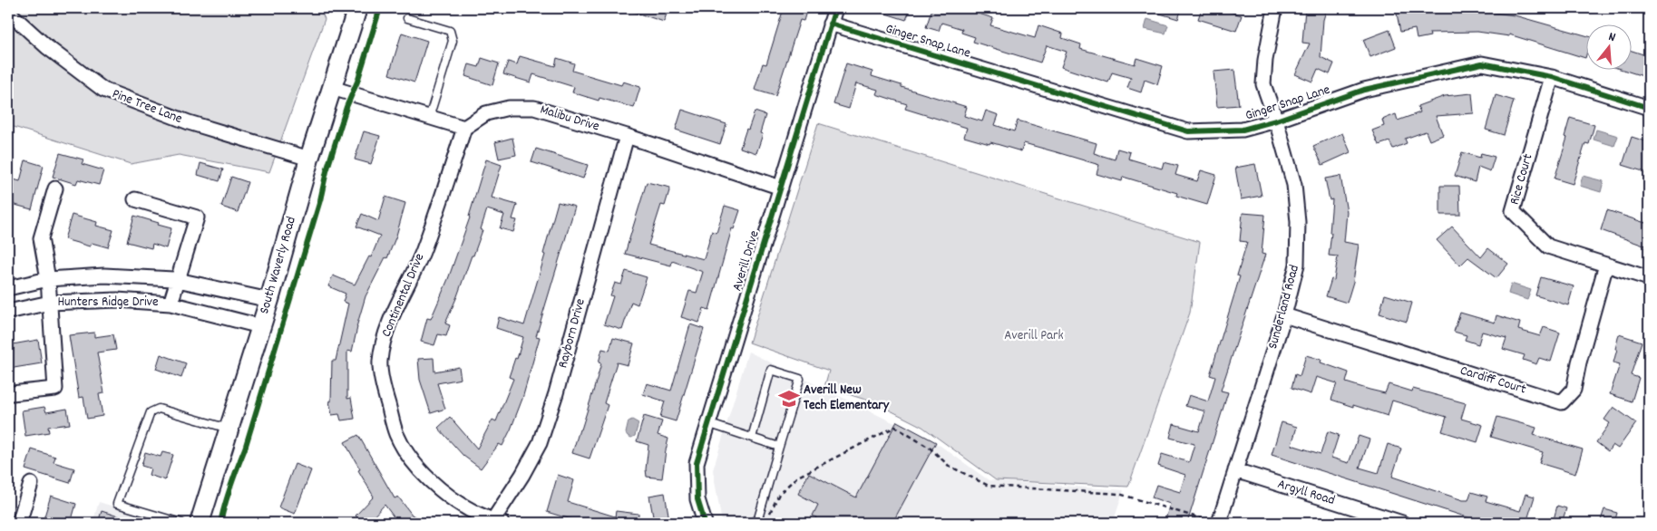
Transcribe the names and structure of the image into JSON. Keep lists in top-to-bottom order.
{
  "streets": {
    "main road": ["South Waverly Road"],
    "street": [
      "Ginger Snap Lane",
      "Pine Tree Lane",
      "Malibu Drive",
      "Rice Court",
      "Averill Drive",
      "Continental Drive",
      "Hunters Ridge Drive",
      "Sunderland Road",
      "Rayborn Drive",
      "Cardiff Court",
      "Argyll Road"
    ]
  },
  "crossings": [
    ["Ginger Snap Lane", "Rice Court"],
    ["Ginger Snap Lane", "Averill Drive"],
    ["Ginger Snap Lane", "Sunderland Road"],
    ["Pine Tree Lane", "South Waverly Road"],
    ["Malibu Drive", "Averill Drive"],
    ["Malibu Drive", "Continental Drive"],
    ["Malibu Drive", "Rayborn Drive"],
    ["Rice Court", "Cardiff Court"],
    ["South Waverly Road", "Hunters Ridge Drive"],
    ["Continental Drive", "Rayborn Drive"],
    ["Sunderland Road", "Cardiff Court"],
    ["Sunderland Road", "Argyll Road"]
  ],
  "parks": ["Averill Park"],
  "places": {
    "school or university": ["Averill New Tech Elementary"]
  },
  "north": "top"
}
